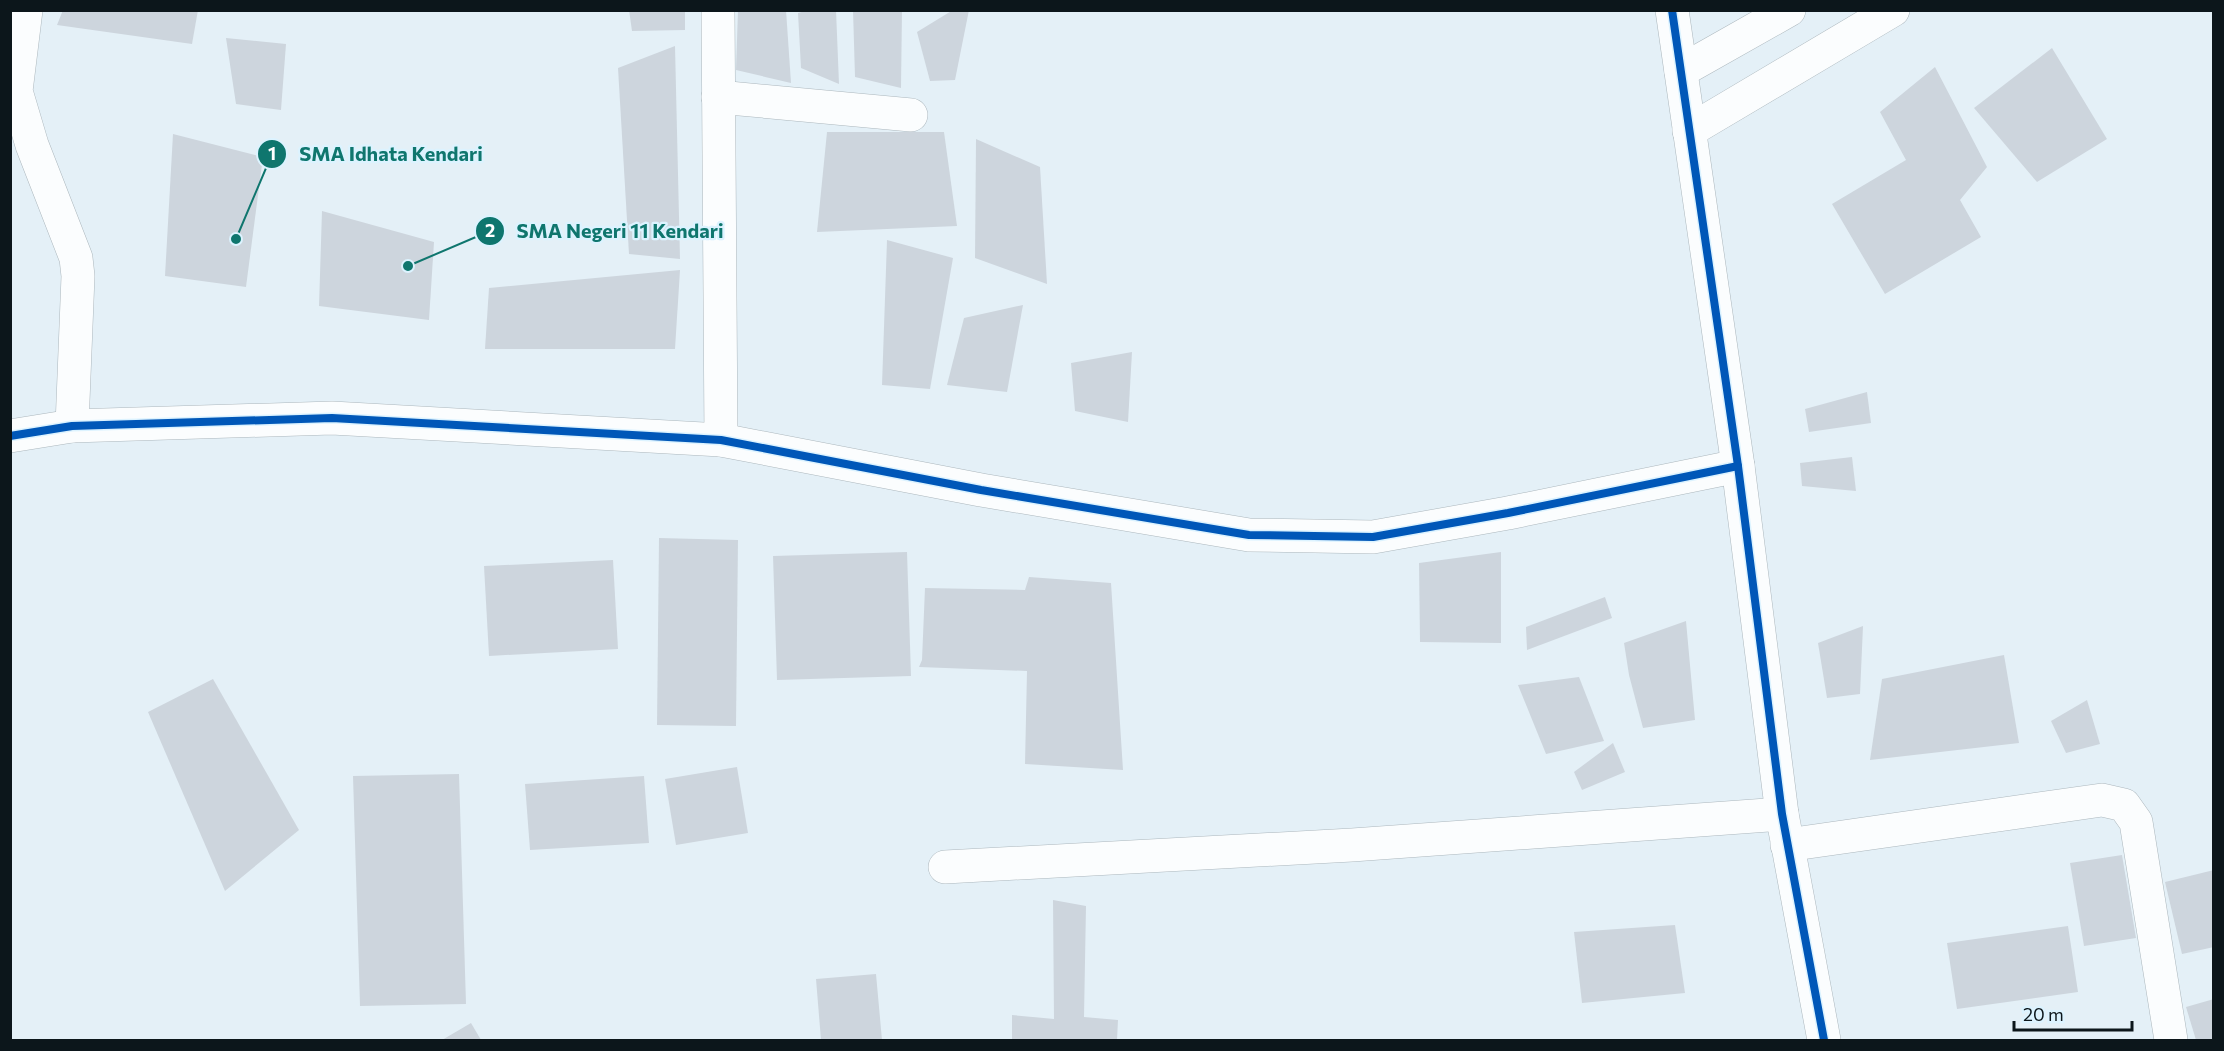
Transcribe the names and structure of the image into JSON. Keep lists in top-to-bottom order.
{
  "places": ["SMA Idhata Kendari", "SMA Negeri 11 Kendari"],
  "scale_bar": "20 m"
}
